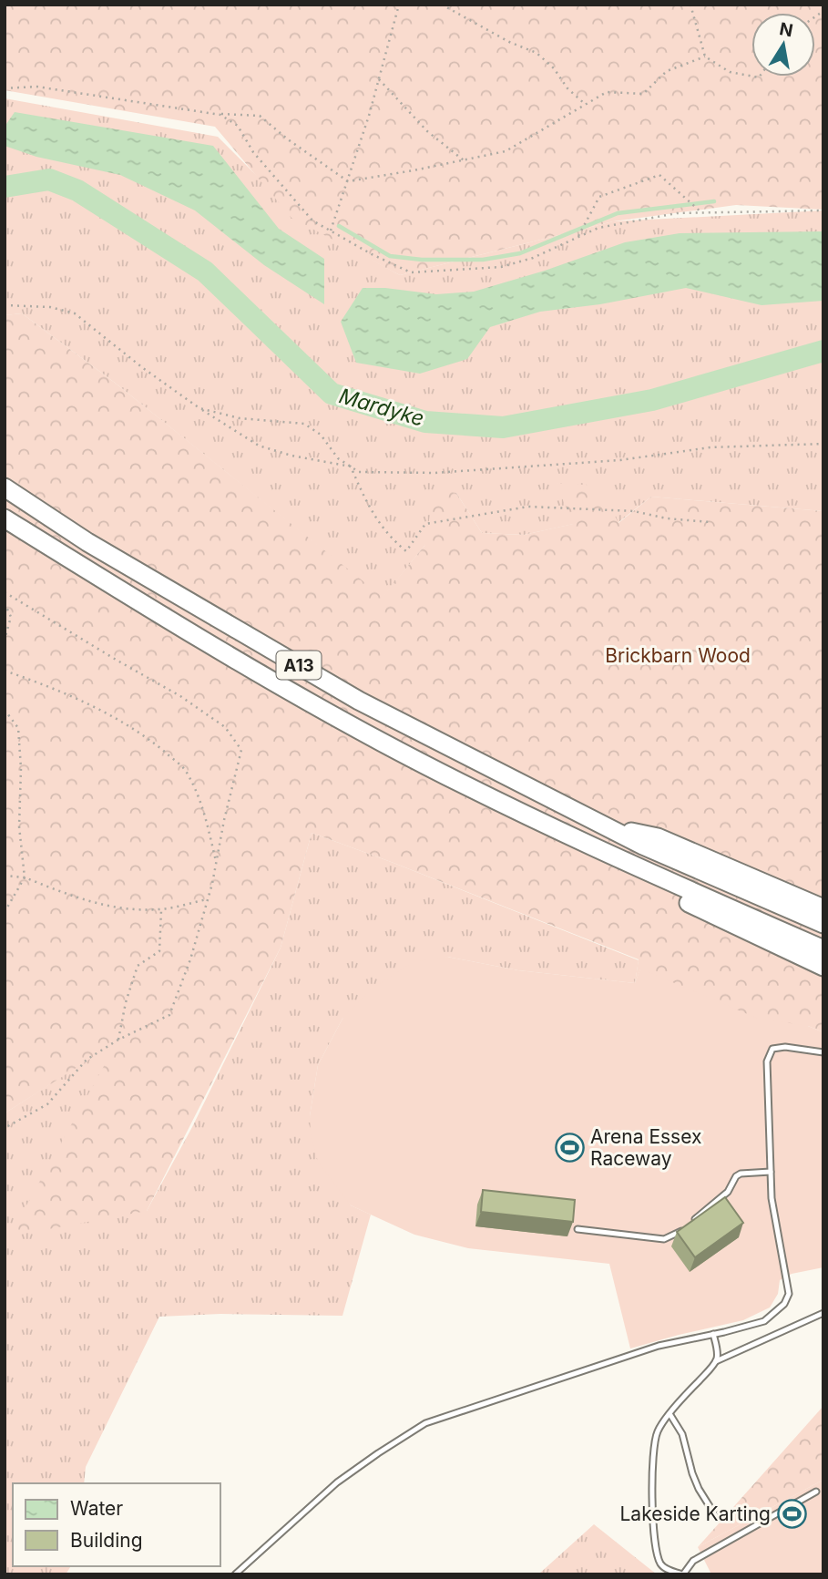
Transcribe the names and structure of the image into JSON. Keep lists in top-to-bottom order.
{
  "streets": {
    "highway": ["A13"]
  },
  "water": ["Mardyke"],
  "parks": ["Brickbarn Wood"],
  "places": {
    "sports": ["Arena Essex Raceway", "Lakeside Karting"]
  },
  "legend": ["Water", "Building"],
  "north": "top"
}
